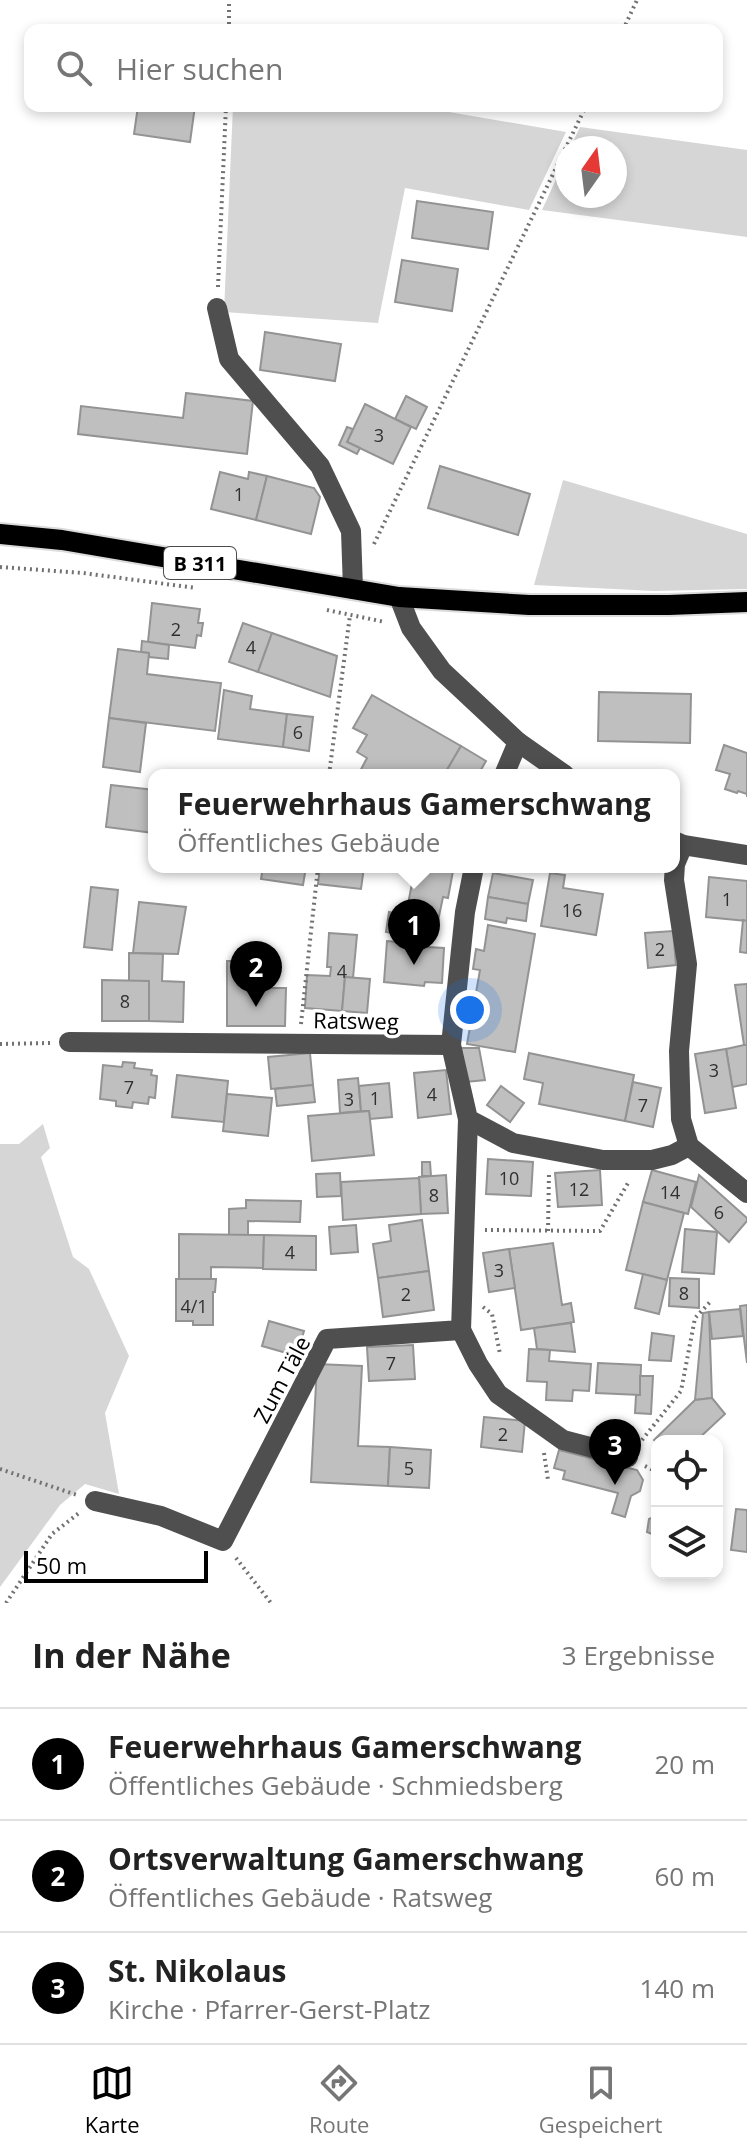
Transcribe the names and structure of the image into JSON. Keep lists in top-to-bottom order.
{
  "streets": {
    "main road": ["B 311"],
    "street": ["Ratsweg", "Zum Täle"]
  },
  "house_numbers": [
    "3",
    "1",
    "2",
    "4",
    "6",
    "1",
    "16",
    "2",
    "4",
    "8",
    "3",
    "7",
    "4",
    "1",
    "3",
    "7",
    "10",
    "12",
    "14",
    "8",
    "6",
    "4",
    "3",
    "8",
    "2",
    "4/1",
    "7",
    "2",
    "5"
  ],
  "scale_bar": "50 m",
  "north": "top",
  "page": {
    "search": "Hier suchen",
    "popup": ["Feuerwehrhaus Gamerschwang", "Öffentliches Gebäude"],
    "pins": ["1", "2", "3"],
    "scale": "50 m",
    "heading": ["In der Nähe", "3 Ergebnisse"],
    "list": [
      {
        "mark": "1",
        "name": "Feuerwehrhaus Gamerschwang",
        "note": "Öffentliches Gebäude · Schmiedsberg",
        "value": "20 m"
      },
      {
        "mark": "2",
        "name": "Ortsverwaltung Gamerschwang",
        "note": "Öffentliches Gebäude · Ratsweg",
        "value": "60 m"
      },
      {
        "mark": "3",
        "name": "St. Nikolaus",
        "note": "Kirche · Pfarrer-Gerst-Platz",
        "value": "140 m"
      }
    ],
    "nav": ["Karte", "Route", "Gespeichert"]
  }
}
